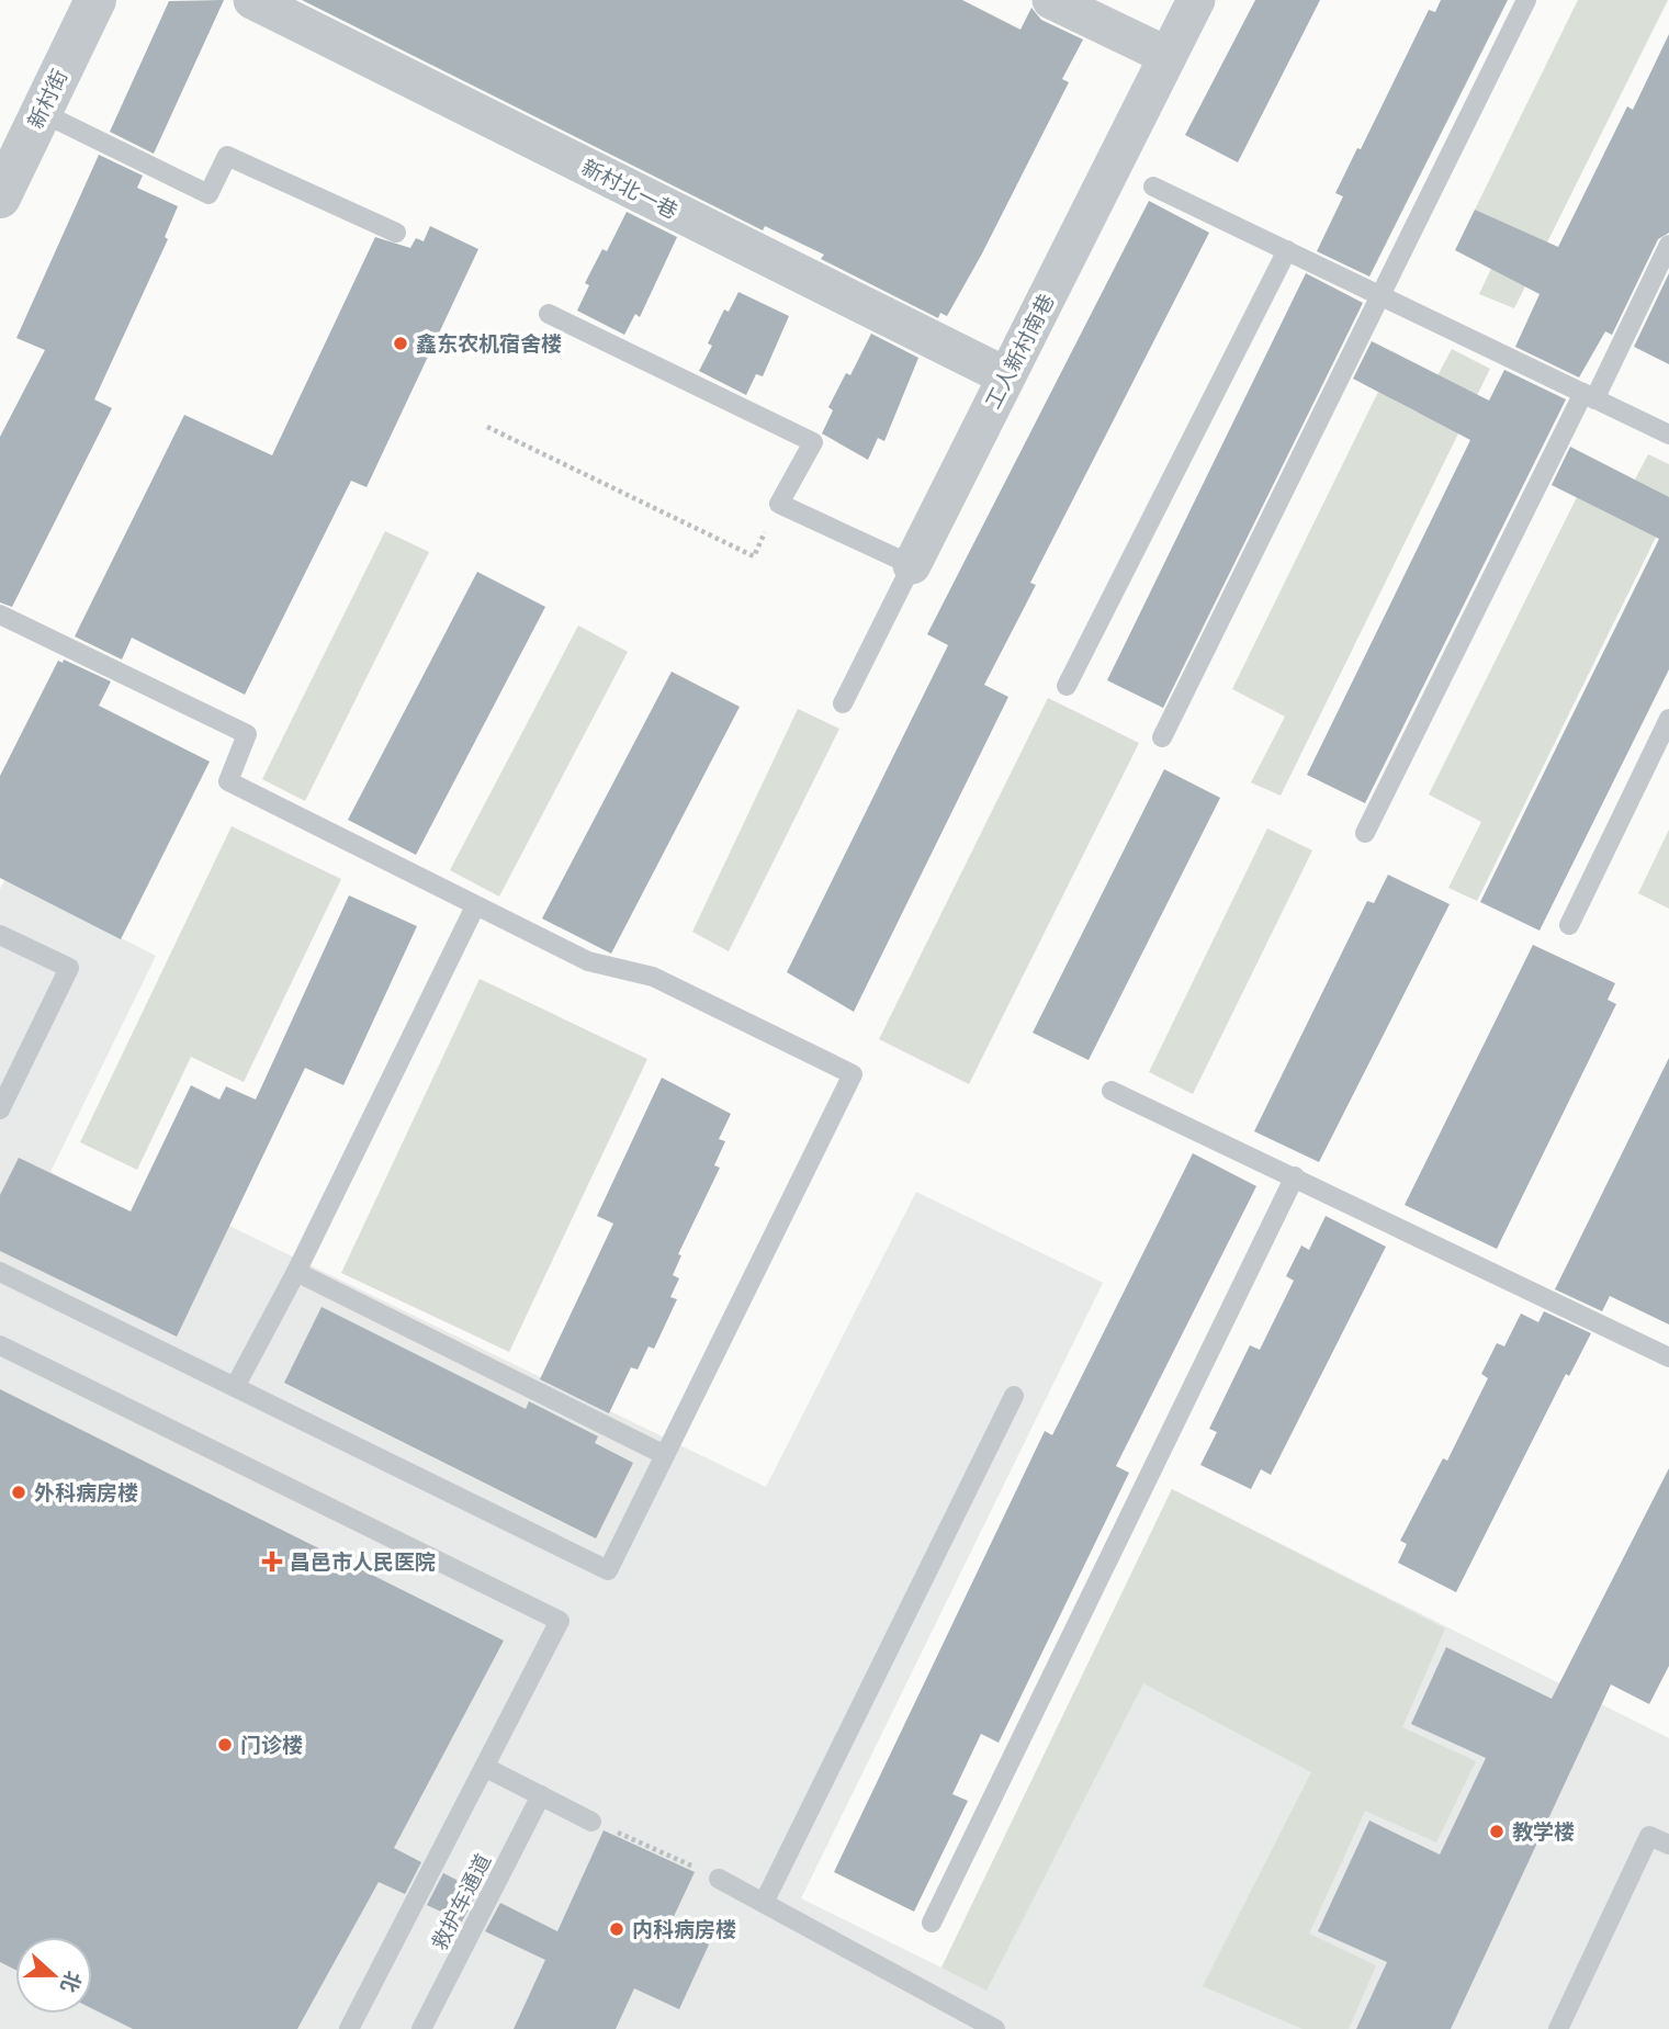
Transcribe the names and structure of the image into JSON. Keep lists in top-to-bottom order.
{
  "streets": {
    "street": ["新村街", "新村北一巷", "工人新村南巷"],
    "lane": ["救护车通道"]
  },
  "crossings": [
    ["新村北一巷", "工人新村南巷"]
  ],
  "places": {
    "other": [
      "鑫东农机宿舍楼",
      "外科病房楼",
      "门诊楼",
      "教学楼",
      "内科病房楼"
    ],
    "health": ["昌邑市人民医院"]
  },
  "north": "right"
}
